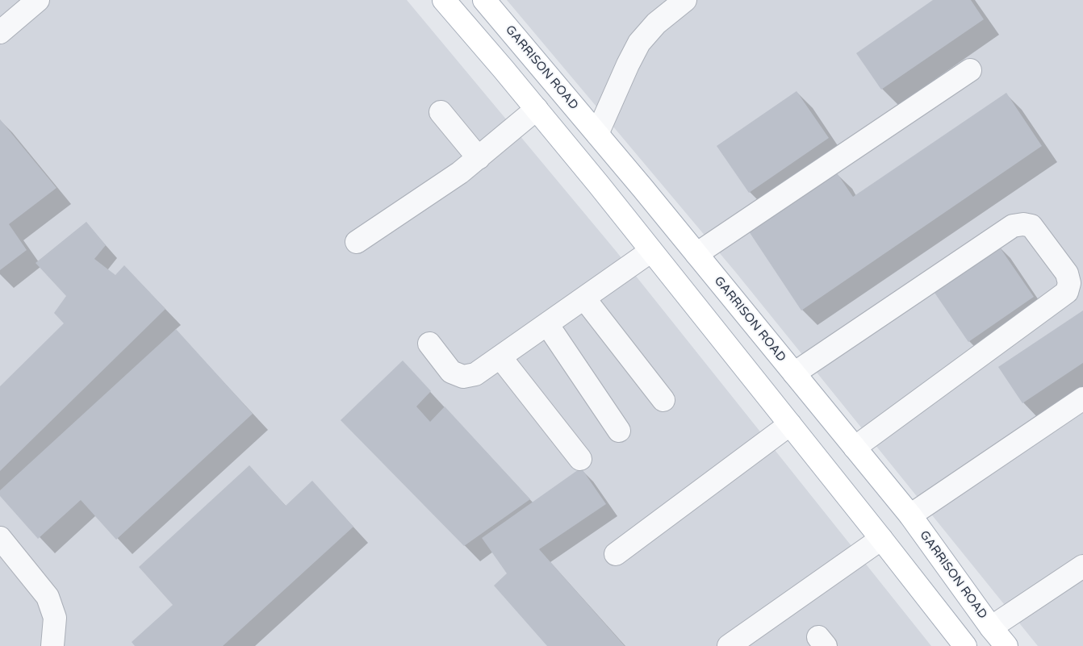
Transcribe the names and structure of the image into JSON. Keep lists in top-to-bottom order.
{
  "streets": {
    "main road": ["GARRISON ROAD"]
  }
}
